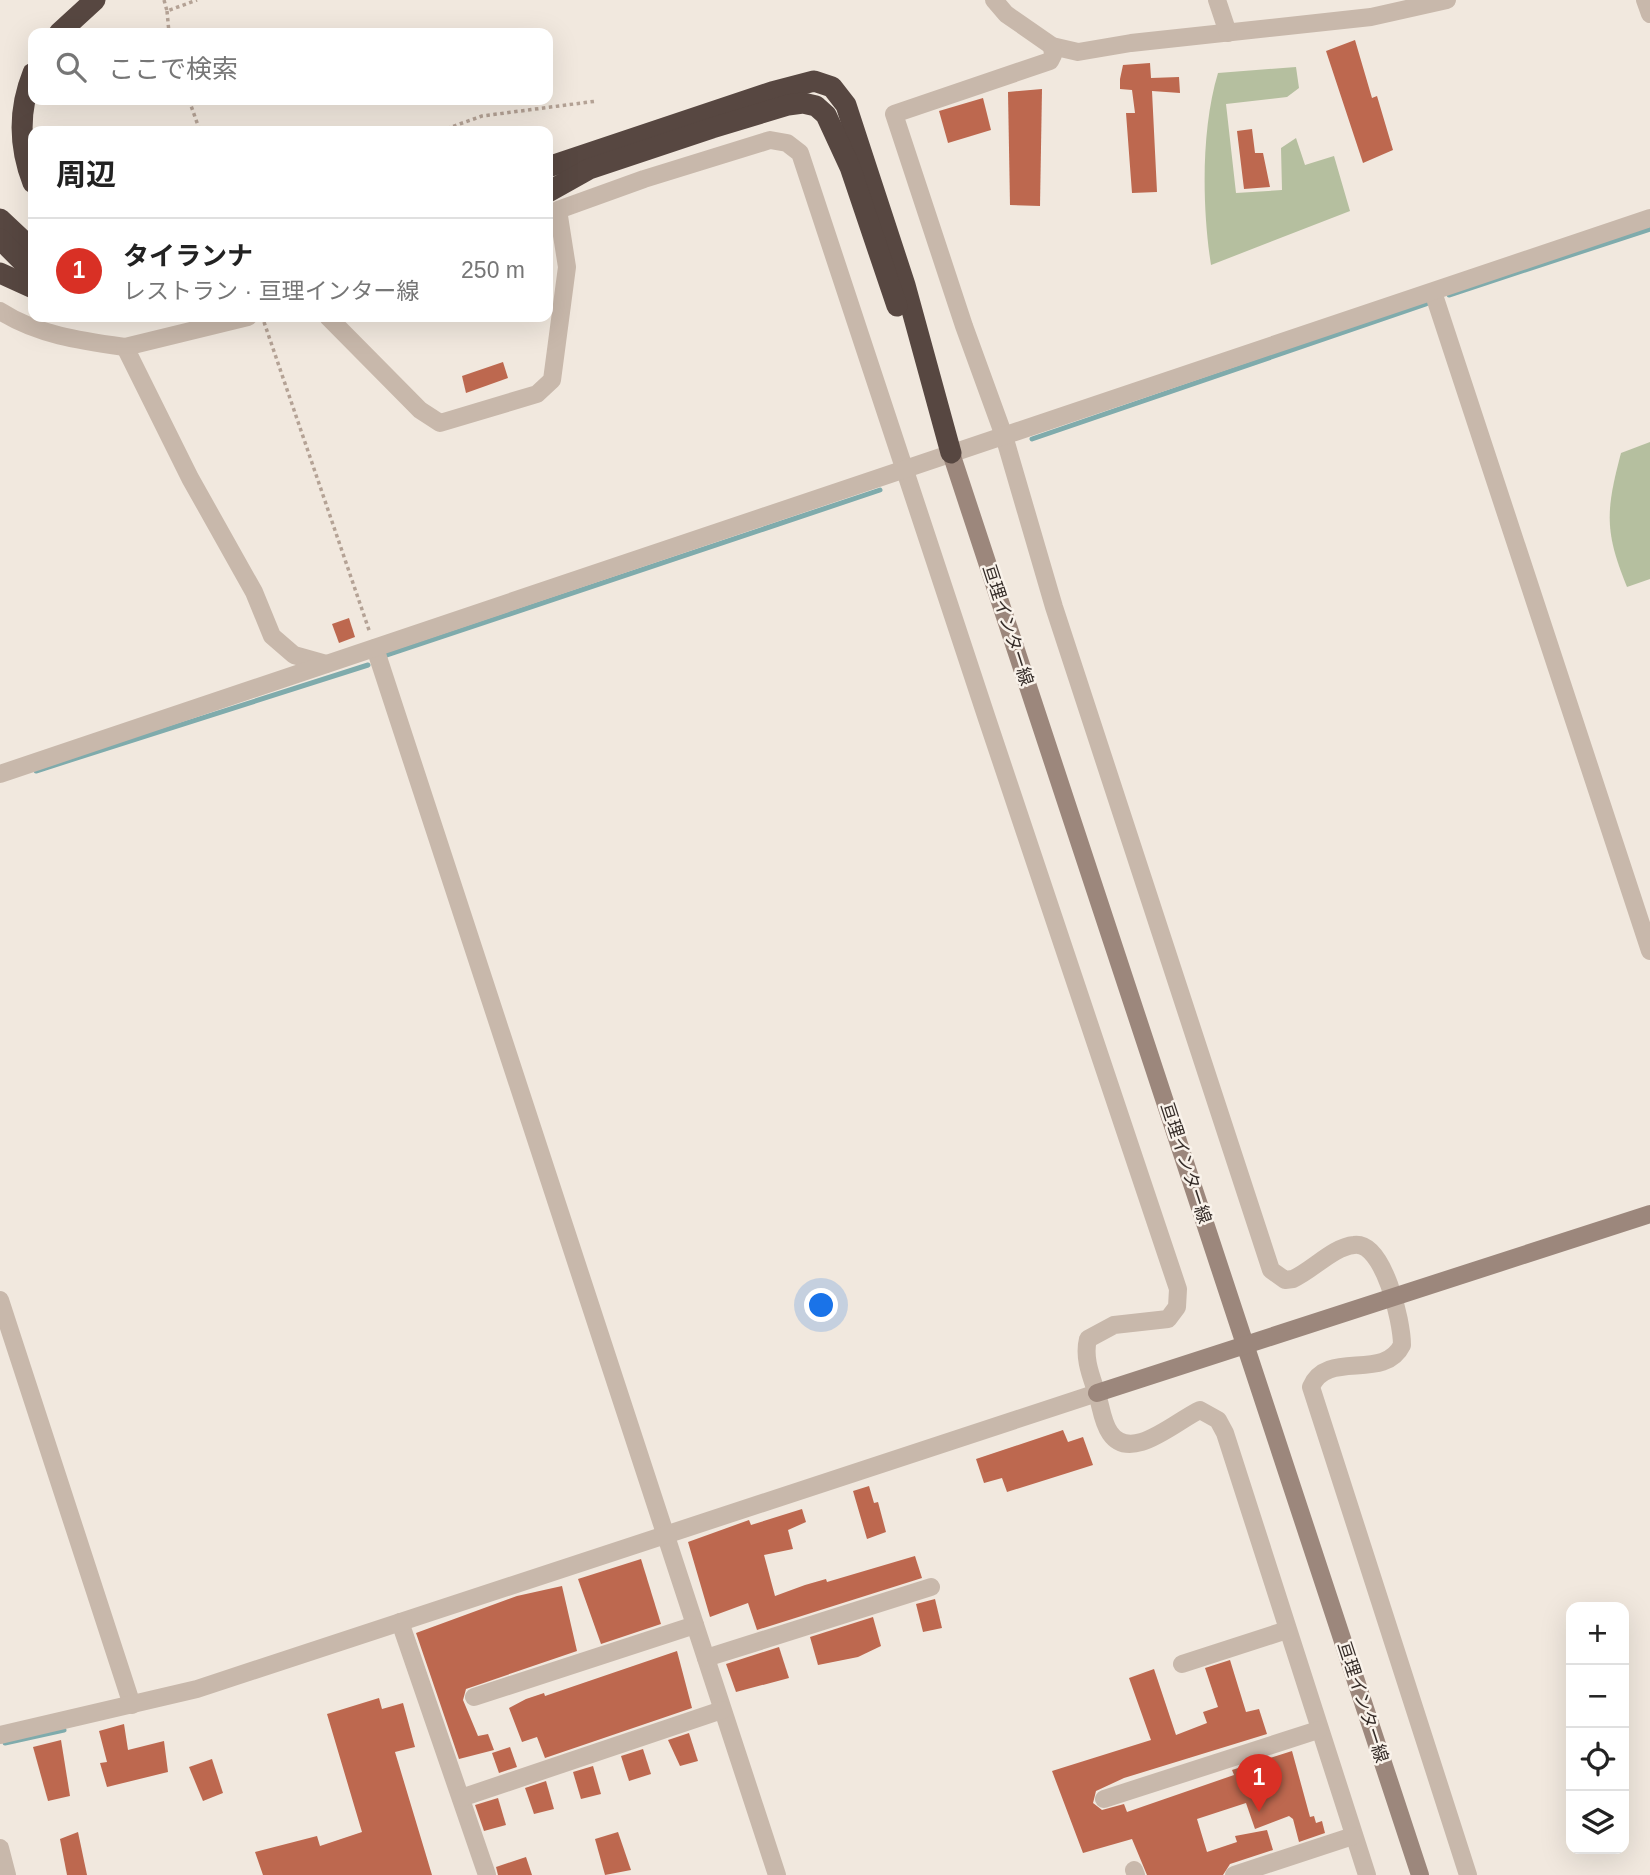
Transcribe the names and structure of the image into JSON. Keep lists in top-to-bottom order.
{
  "streets": {
    "main road": ["亘理インター線"]
  },
  "page": {
    "search": "ここで検索",
    "heading": "周辺",
    "list": [
      {
        "mark": "1",
        "name": "タイランナ",
        "note": "レストラン · 亘理インター線",
        "value": "250 m"
      }
    ],
    "map_buttons": ["+", "−"],
    "pins": "1"
  }
}
